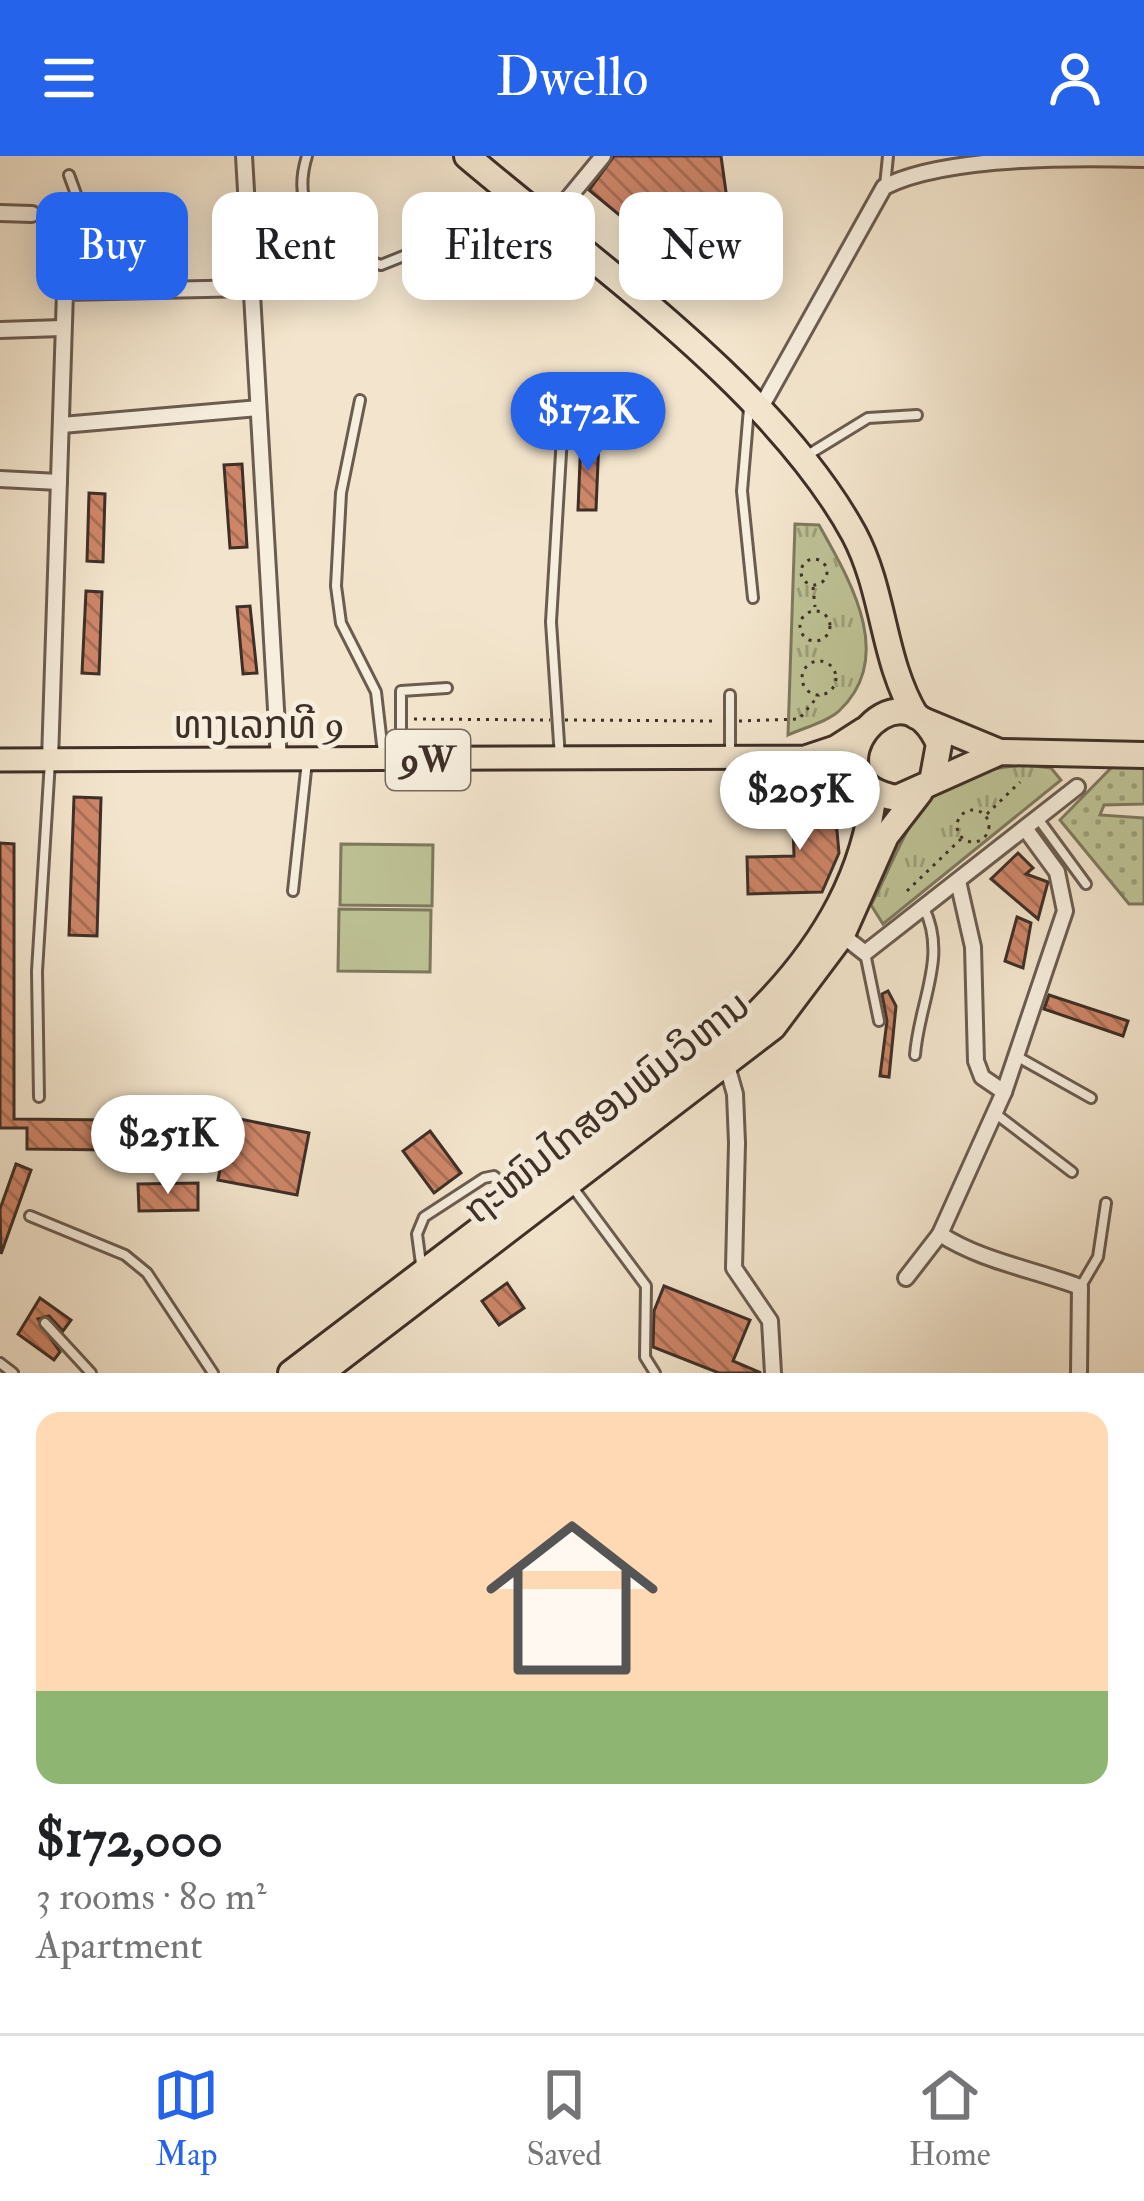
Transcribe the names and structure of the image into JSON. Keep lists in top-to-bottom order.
{
  "streets": {
    "highway": ["ຖະໜົນໄກສອນພົມວິຫານ"],
    "main road": ["ທາງເລກທີ 9", "9W"]
  },
  "crossings": [
    ["ທາງເລກທີ 9", "ຖະໜົນໄກສອນພົມວິຫານ"]
  ],
  "page": {
    "header": "Dwello",
    "chip": [
      "Buy",
      "Rent",
      "Filters",
      "New"
    ],
    "price": ["$172K", "$205K", "$251K"],
    "list": [
      {
        "name": "$172,000",
        "note": "3 rooms · 80 m² · Apartment"
      }
    ],
    "tabs": ["Map", "Saved", "Home"]
  }
}
